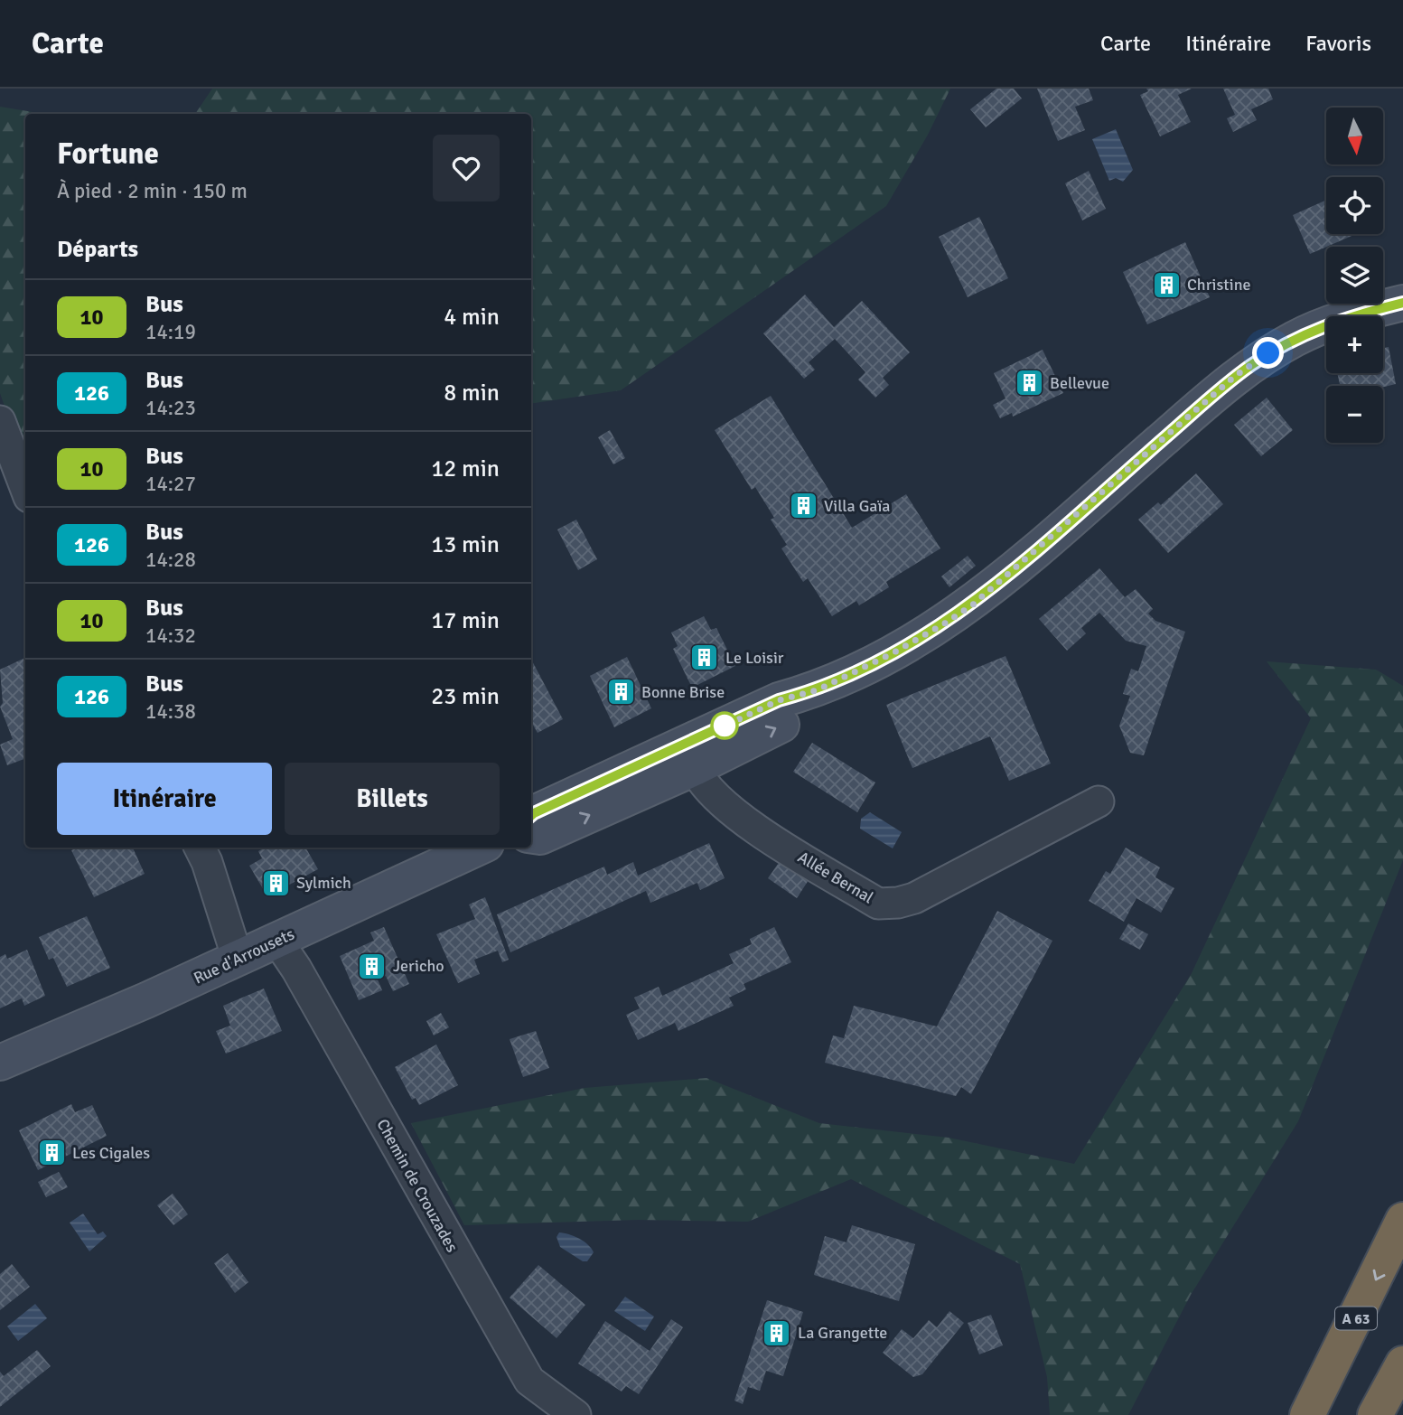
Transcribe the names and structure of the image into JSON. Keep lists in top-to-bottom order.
{
  "streets": {
    "highway": ["A 63"],
    "main road": ["Rue d'Arrousets"],
    "street": ["Allée Bernal", "Chemin de Crouzades"]
  },
  "crossings": [
    ["Rue d'Arrousets", "Chemin de Crouzades"]
  ],
  "places": {
    "building": [
      "Christine",
      "Bellevue",
      "Villa Gaïa",
      "Le Loisir",
      "Bonne Brise",
      "Sylmich",
      "Jericho",
      "Les Cigales",
      "La Grangette"
    ]
  },
  "lines": ["bus line 10"],
  "north": "bottom",
  "page": {
    "header": "Carte",
    "nav": ["Carte", "Itinéraire", "Favoris"],
    "map_buttons": ["+", "−"],
    "heading": [
      ["Fortune", "À pied · 2 min · 150 m"],
      "Départs"
    ],
    "list": [
      {
        "mark": "10",
        "name": "Bus",
        "note": "14:19",
        "value": "4 min"
      },
      {
        "mark": "126",
        "name": "Bus",
        "note": "14:23",
        "value": "8 min"
      },
      {
        "mark": "10",
        "name": "Bus",
        "note": "14:27",
        "value": "12 min"
      },
      {
        "mark": "126",
        "name": "Bus",
        "note": "14:28",
        "value": "13 min"
      },
      {
        "mark": "10",
        "name": "Bus",
        "note": "14:32",
        "value": "17 min"
      },
      {
        "mark": "126",
        "name": "Bus",
        "note": "14:38",
        "value": "23 min"
      }
    ],
    "buttons": ["Itinéraire", "Billets"]
  }
}
